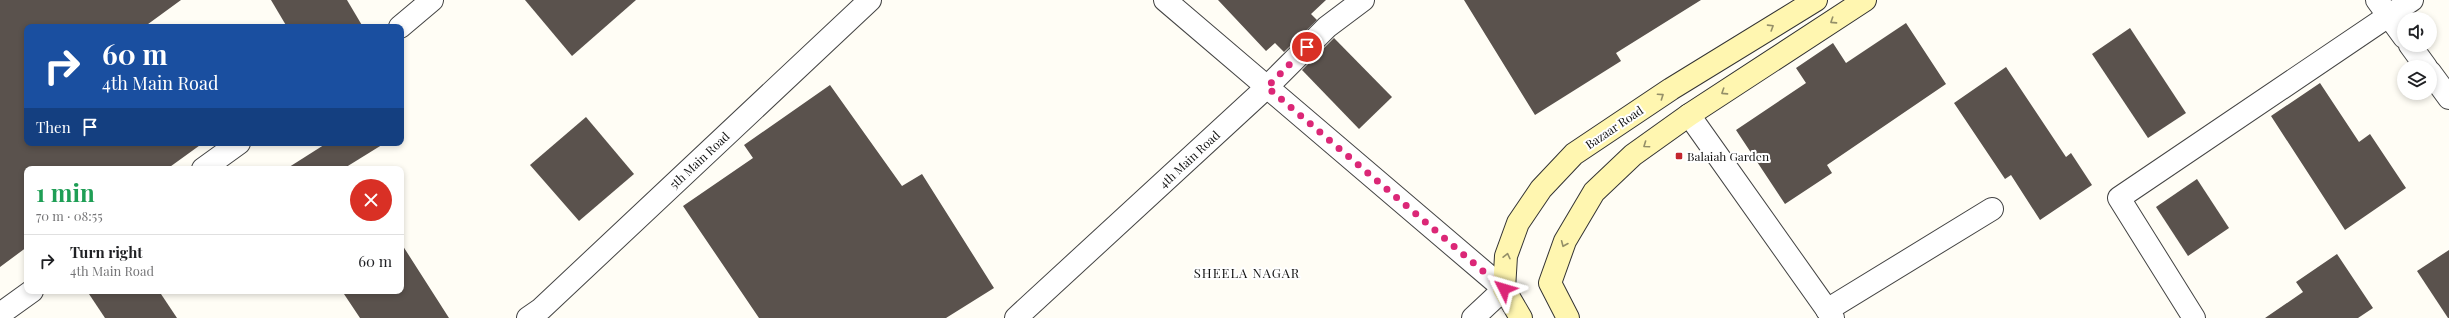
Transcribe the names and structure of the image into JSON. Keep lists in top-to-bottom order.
{
  "streets": {
    "main road": ["Bazaar Road"],
    "street": ["4th Main Road", "5th Main Road"]
  },
  "districts": ["SHEELA NAGAR"],
  "places": {
    "transit": ["Balaiah Garden"]
  },
  "page": {
    "turn": ["60 m", "4th Main Road"],
    "then": "Then",
    "heading": ["1 min", "70 m · 08:55"],
    "list": [
      {
        "name": "Turn right",
        "note": "4th Main Road",
        "value": "60 m"
      }
    ]
  }
}
